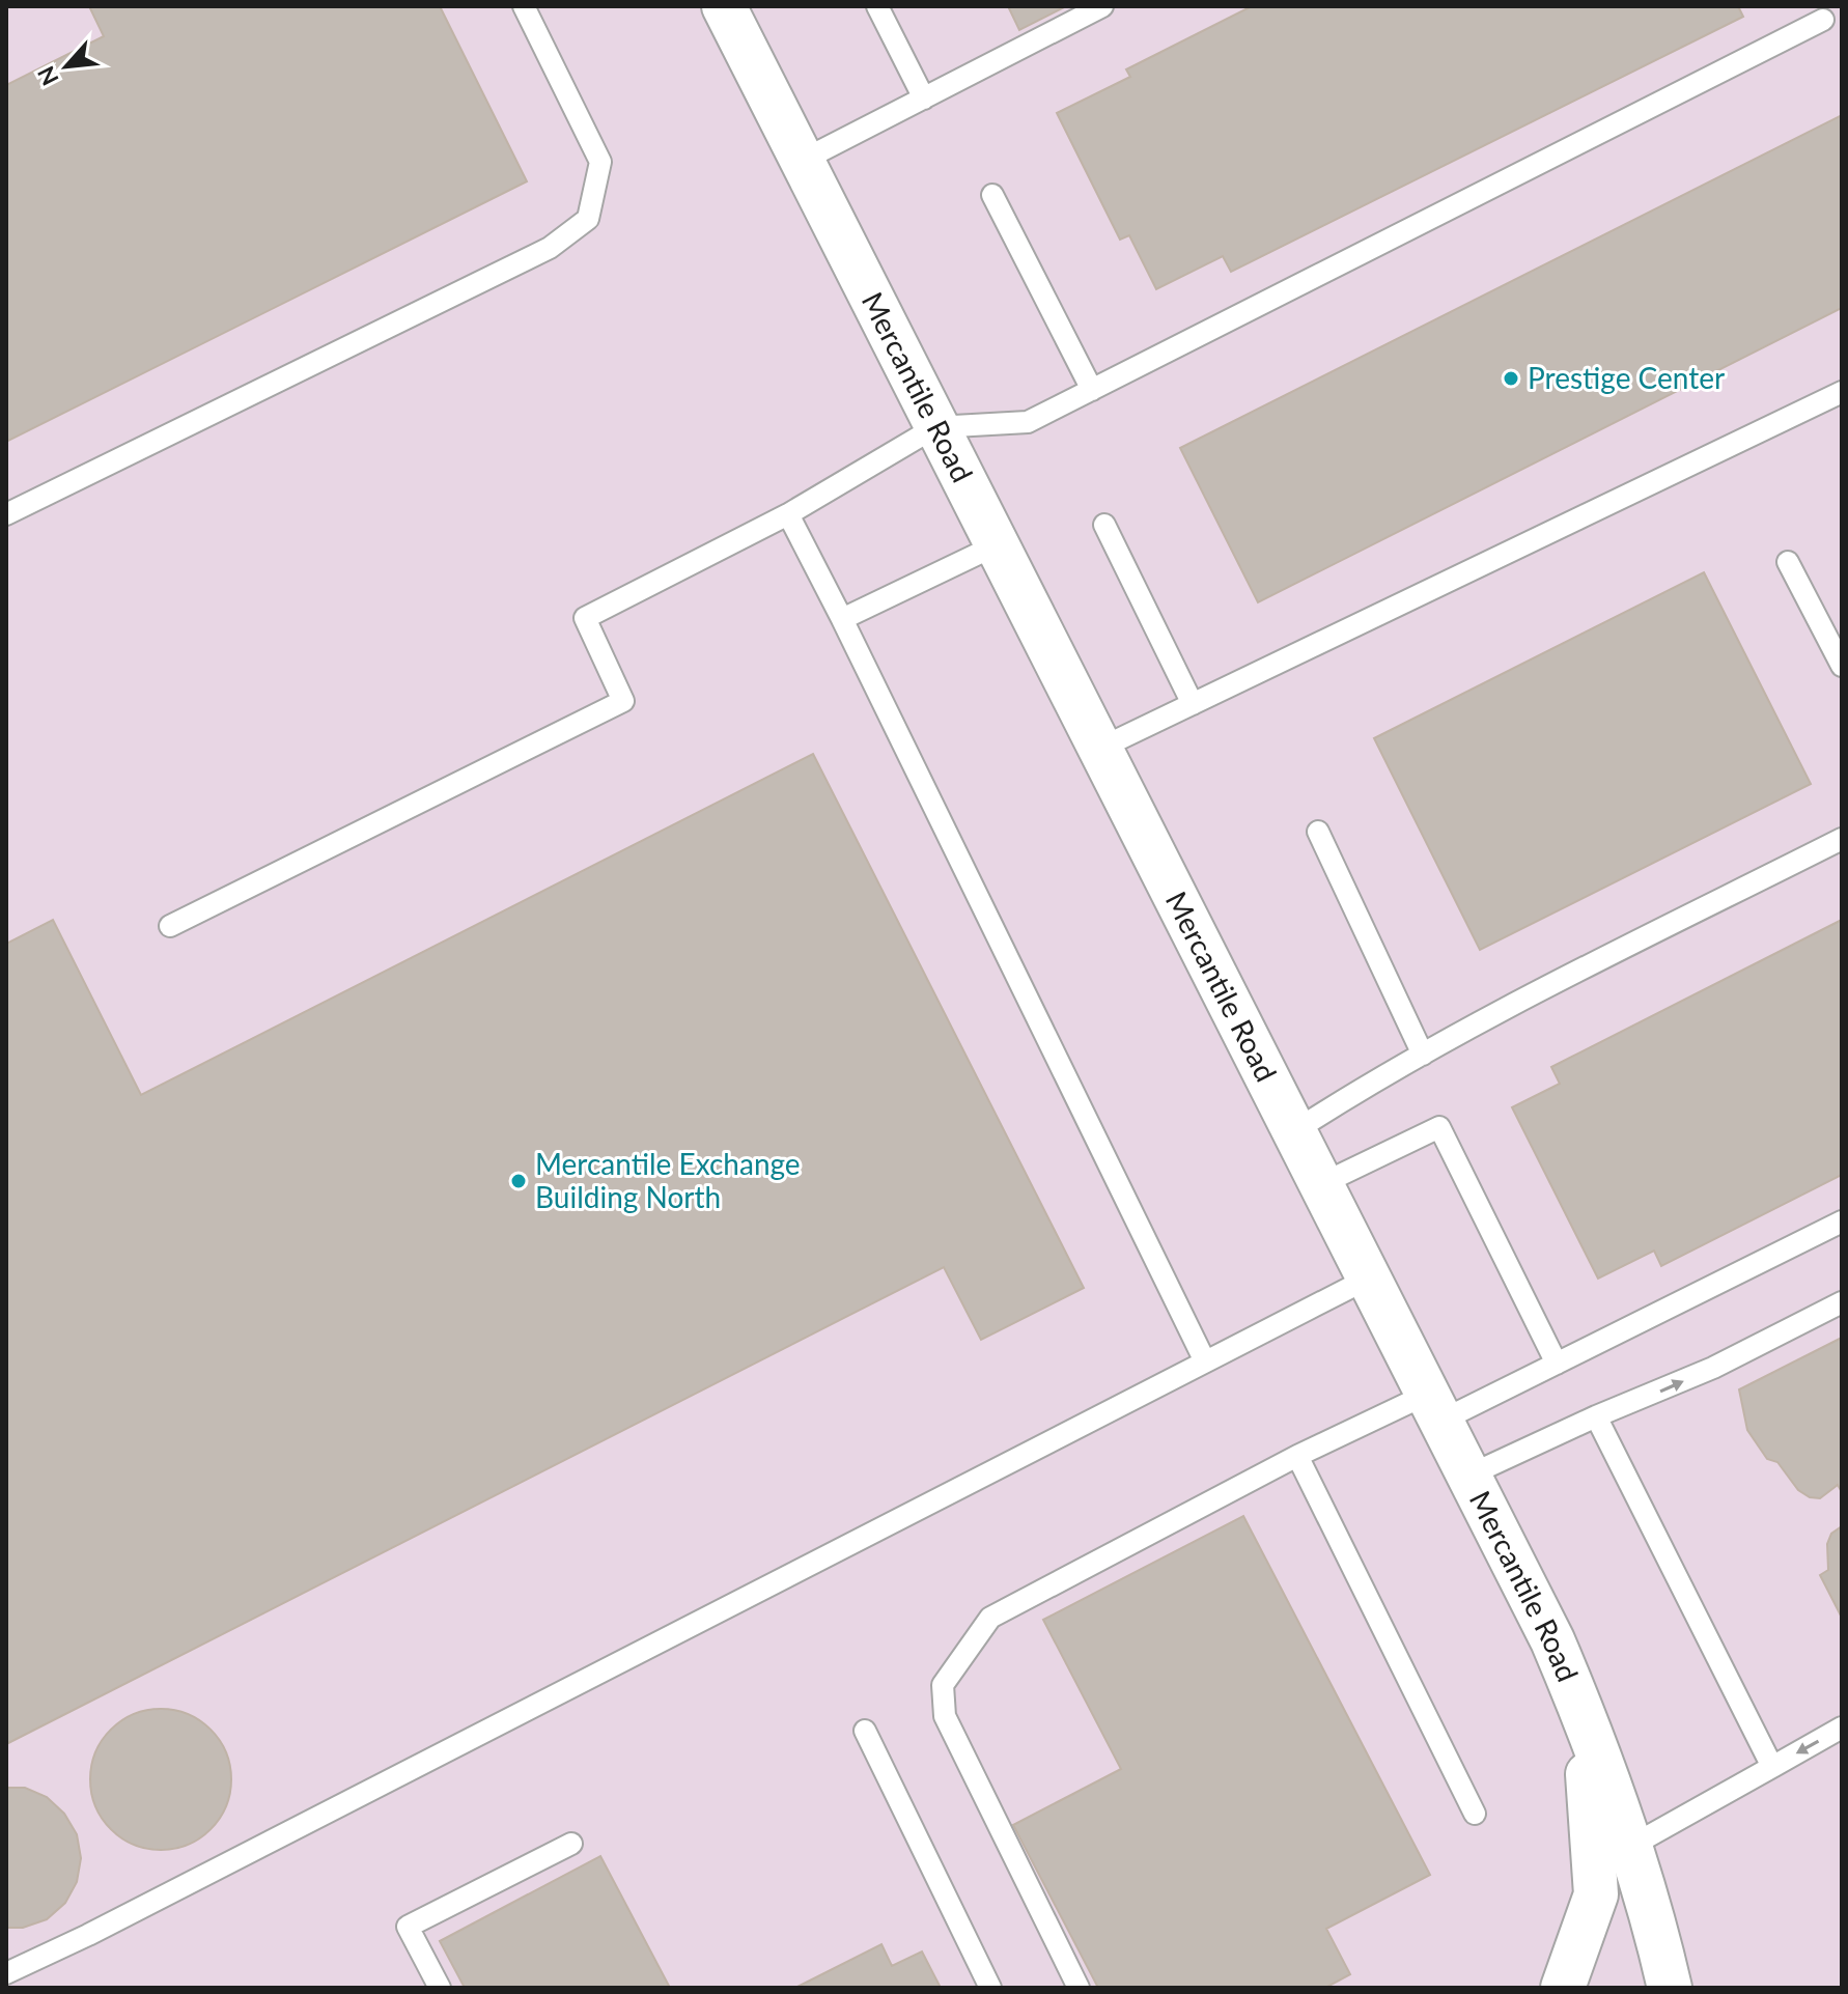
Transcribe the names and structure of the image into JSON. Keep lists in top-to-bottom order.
{
  "streets": {
    "street": ["Mercantile Road"]
  },
  "places": ["Prestige Center", "Mercantile Exchange Building North"],
  "north": "bottom left"
}
